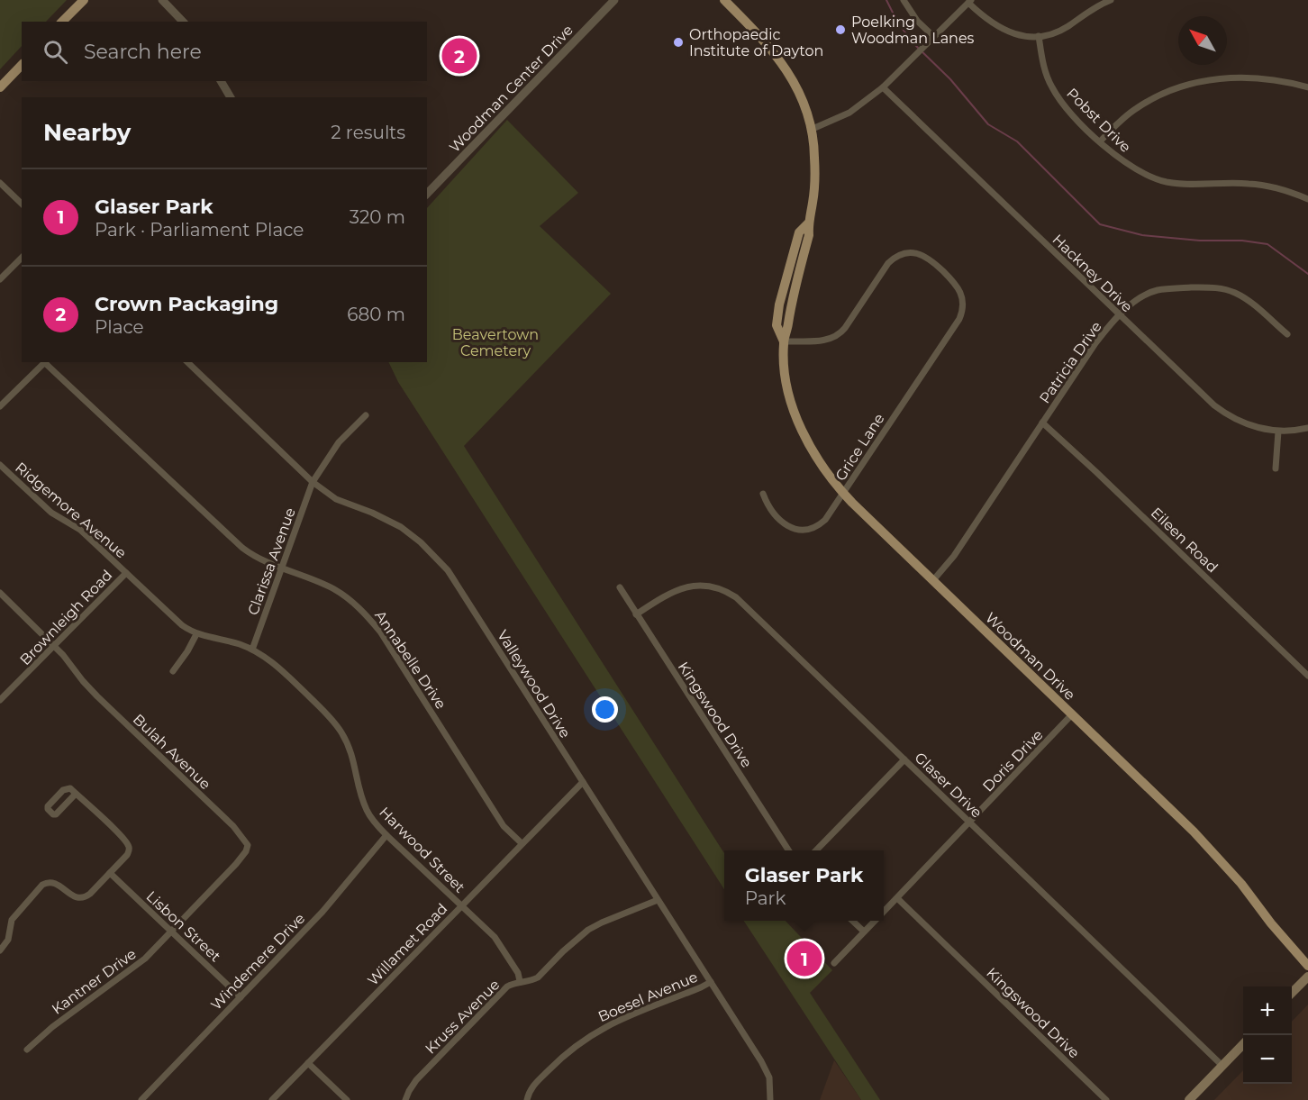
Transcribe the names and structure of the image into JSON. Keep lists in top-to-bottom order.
{
  "streets": {
    "main road": ["Woodman Drive"],
    "street": [
      "Woodman Center Drive",
      "Pobst Drive",
      "Hackney Drive",
      "Patricia Drive",
      "Grice Lane",
      "Ridgemore Avenue",
      "Eileen Road",
      "Clarissa Avenue",
      "Brownleigh Road",
      "Annabelle Drive",
      "Valleywood Drive",
      "Kingswood Drive",
      "Bulah Avenue",
      "Doris Drive",
      "Glaser Drive",
      "Harwood Street",
      "Lisbon Street",
      "Willamet Road",
      "Windemere Drive",
      "Kantner Drive",
      "Boesel Avenue",
      "Kruss Avenue"
    ]
  },
  "crossings": [
    ["Hackney Drive", "Patricia Drive"],
    ["Patricia Drive", "Eileen Road"],
    ["Patricia Drive", "Woodman Drive"],
    ["Grice Lane", "Woodman Drive"],
    ["Ridgemore Avenue", "Brownleigh Road"],
    ["Ridgemore Avenue", "Harwood Street"],
    ["Clarissa Avenue", "Annabelle Drive"],
    ["Clarissa Avenue", "Valleywood Drive"],
    ["Clarissa Avenue", "Harwood Street"],
    ["Brownleigh Road", "Bulah Avenue"],
    ["Brownleigh Road", "Harwood Street"],
    ["Woodman Drive", "Doris Drive"],
    ["Annabelle Drive", "Willamet Road"],
    ["Valleywood Drive", "Willamet Road"],
    ["Valleywood Drive", "Boesel Avenue"],
    ["Valleywood Drive", "Kruss Avenue"],
    ["Kingswood Drive", "Doris Drive"],
    ["Kingswood Drive", "Glaser Drive"],
    ["Bulah Avenue", "Lisbon Street"],
    ["Bulah Avenue", "Kantner Drive"],
    ["Doris Drive", "Glaser Drive"],
    ["Harwood Street", "Willamet Road"],
    ["Harwood Street", "Windemere Drive"],
    ["Harwood Street", "Kruss Avenue"],
    ["Lisbon Street", "Windemere Drive"],
    ["Lisbon Street", "Kantner Drive"]
  ],
  "parks": ["Beavertown Cemetery"],
  "places": ["Poelking Woodman Lanes", "Orthopaedic Institute of Dayton"],
  "north": "top left",
  "page": {
    "search": "Search here",
    "pins": ["2", "1"],
    "heading": ["Nearby", "2 results"],
    "list": [
      {
        "mark": "1",
        "name": "Glaser Park",
        "note": "Park · Parliament Place",
        "value": "320 m"
      },
      {
        "mark": "2",
        "name": "Crown Packaging",
        "note": "Place",
        "value": "680 m"
      }
    ],
    "popup": ["Glaser Park", "Park"],
    "map_buttons": ["+", "−"]
  }
}
